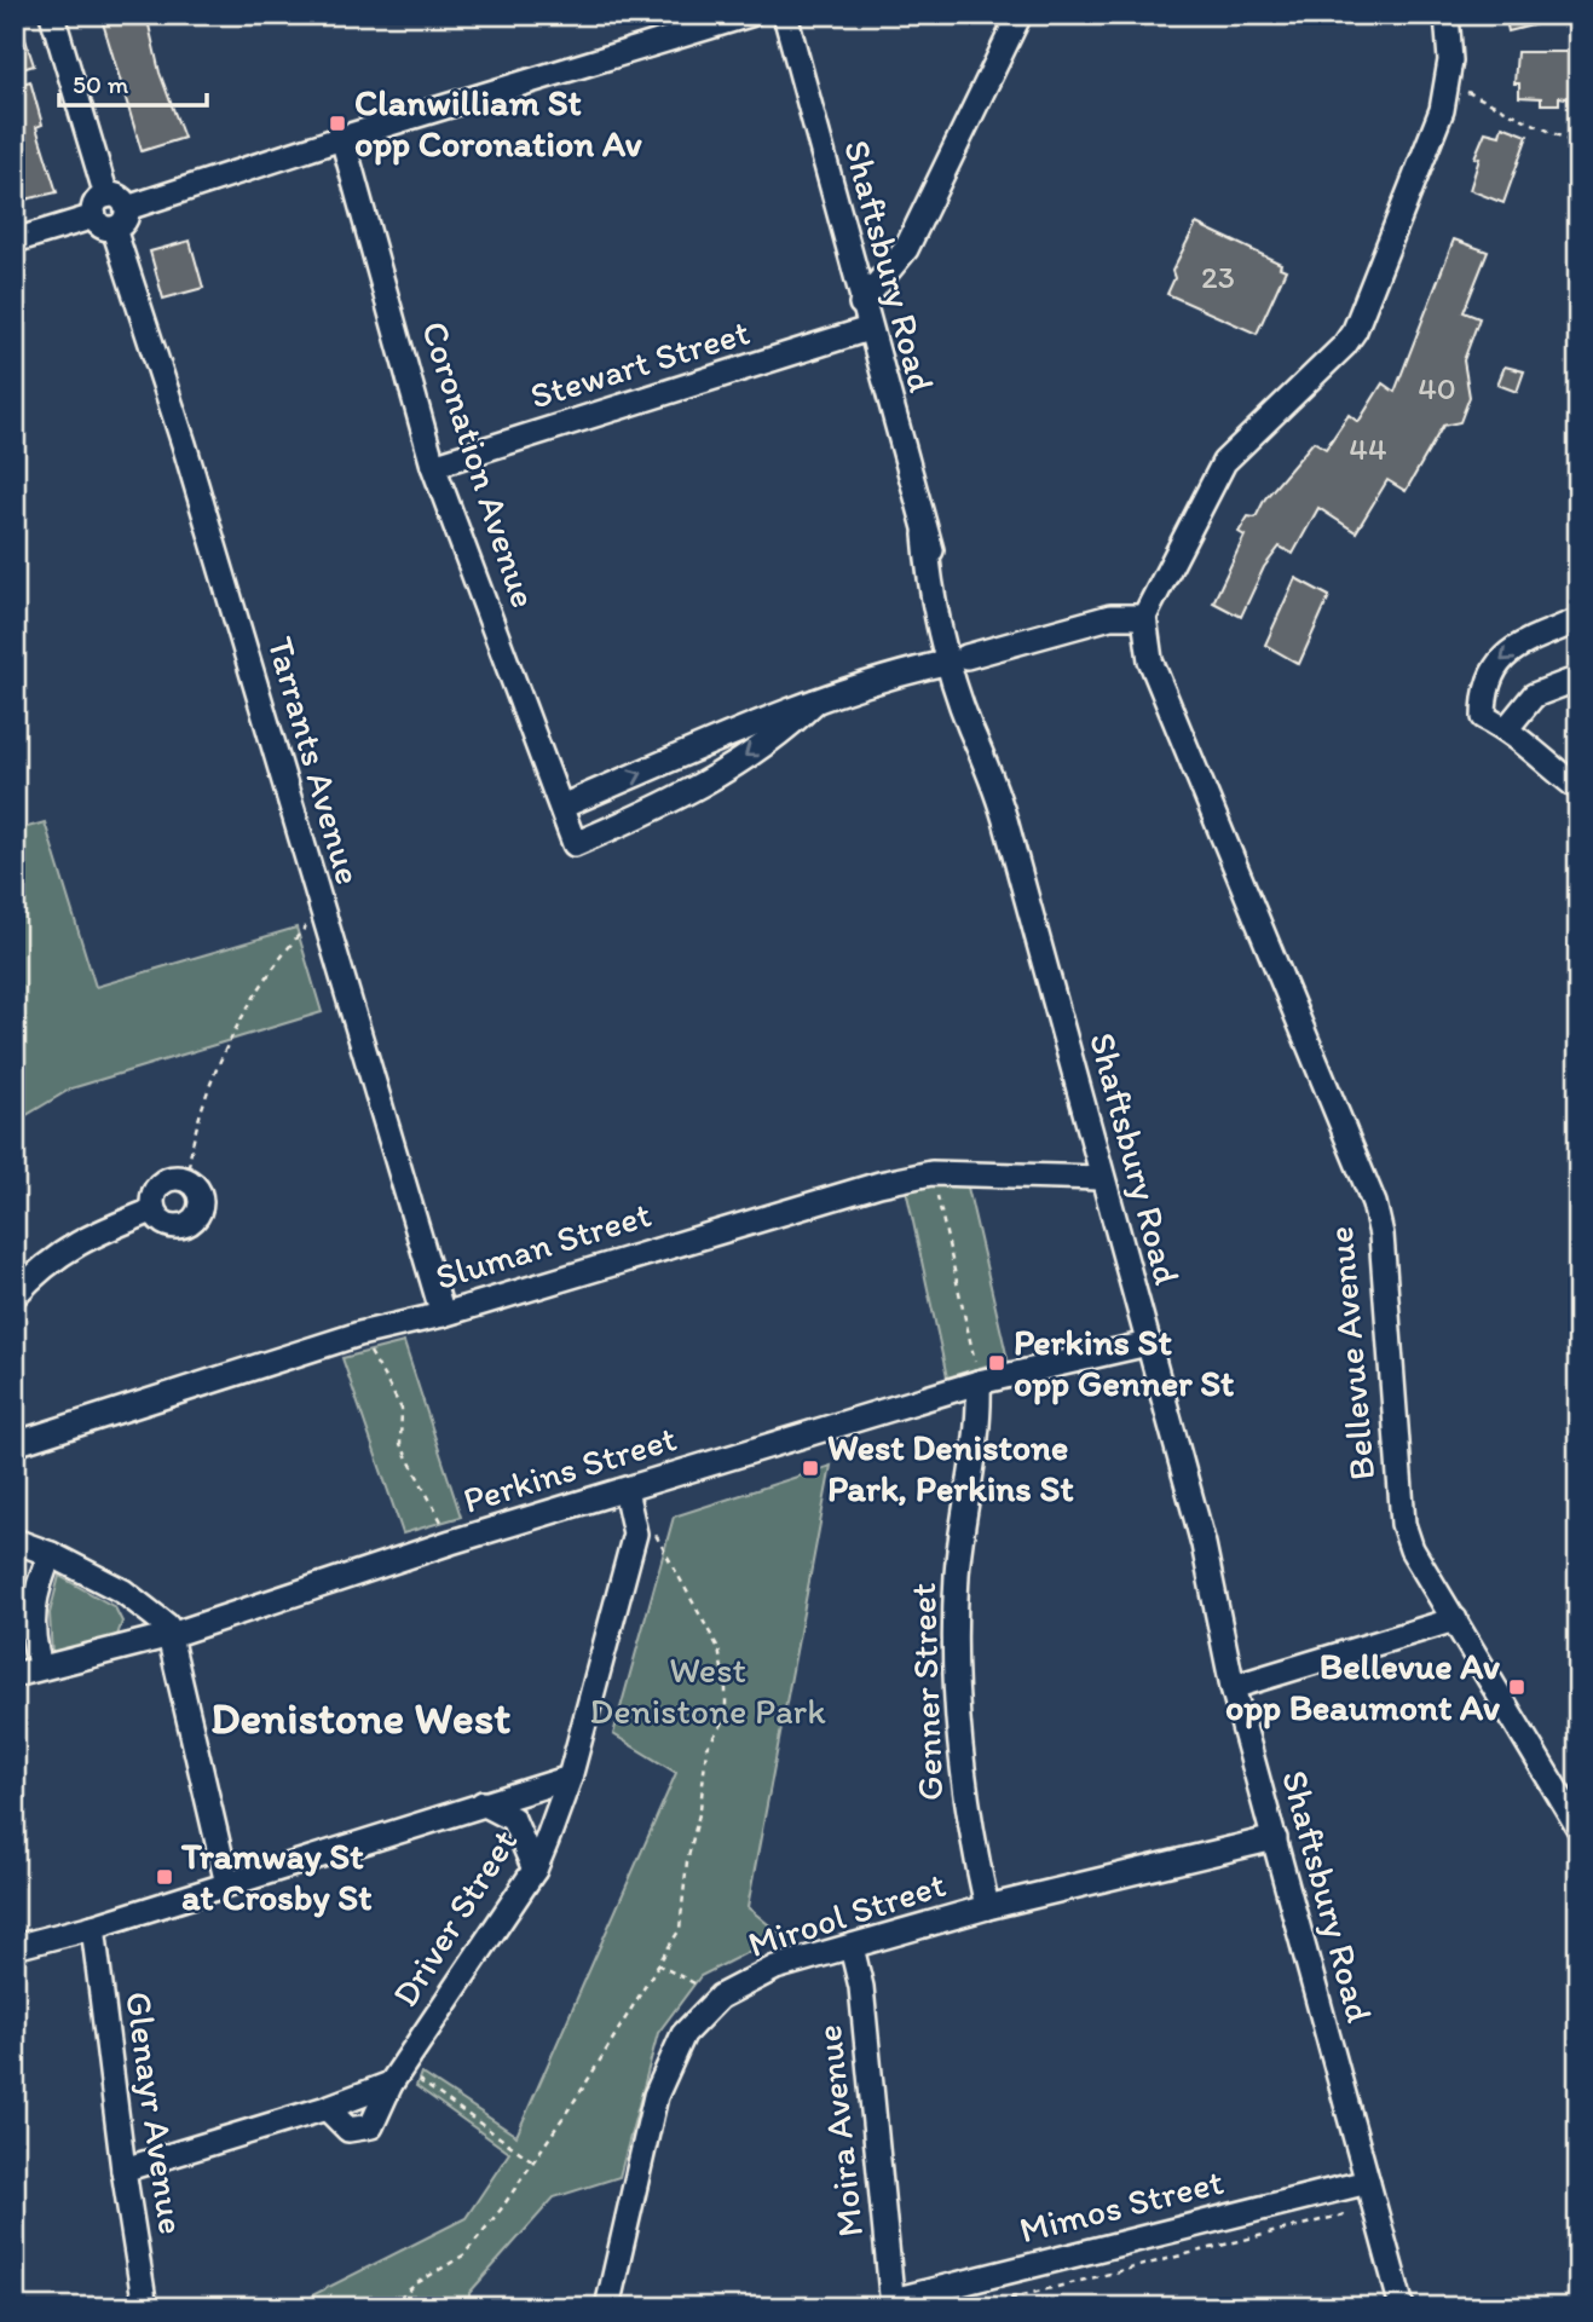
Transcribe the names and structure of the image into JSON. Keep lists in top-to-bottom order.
{
  "streets": {
    "street": [
      "Shaftsbury Road",
      "Stewart Street",
      "Coronation Avenue",
      "Tarrants Avenue",
      "Sluman Street",
      "Bellevue Avenue",
      "Perkins Street",
      "Genner Street",
      "Mirool Street",
      "Driver Street",
      "Glenayr Avenue",
      "Moira Avenue",
      "Mimos Street"
    ]
  },
  "crossings": [
    ["Shaftsbury Road", "Stewart Street"],
    ["Shaftsbury Road", "Sluman Street"],
    ["Shaftsbury Road", "Perkins Street"],
    ["Shaftsbury Road", "Mirool Street"],
    ["Shaftsbury Road", "Mimos Street"],
    ["Stewart Street", "Coronation Avenue"],
    ["Tarrants Avenue", "Sluman Street"],
    ["Perkins Street", "Genner Street"],
    ["Perkins Street", "Driver Street"],
    ["Genner Street", "Mirool Street"],
    ["Mirool Street", "Moira Avenue"],
    ["Moira Avenue", "Mimos Street"]
  ],
  "districts": ["Denistone West"],
  "parks": ["West Denistone Park"],
  "places": {
    "transit": [
      "Clanwilliam St opp Coronation Av",
      "Perkins St opp Genner St",
      "West Denistone Park, Perkins St",
      "Bellevue Av opp Beaumont Av",
      "Tramway St at Crosby St"
    ]
  },
  "house_numbers": ["23", "40", "44"],
  "scale_bar": "50 m"
}
